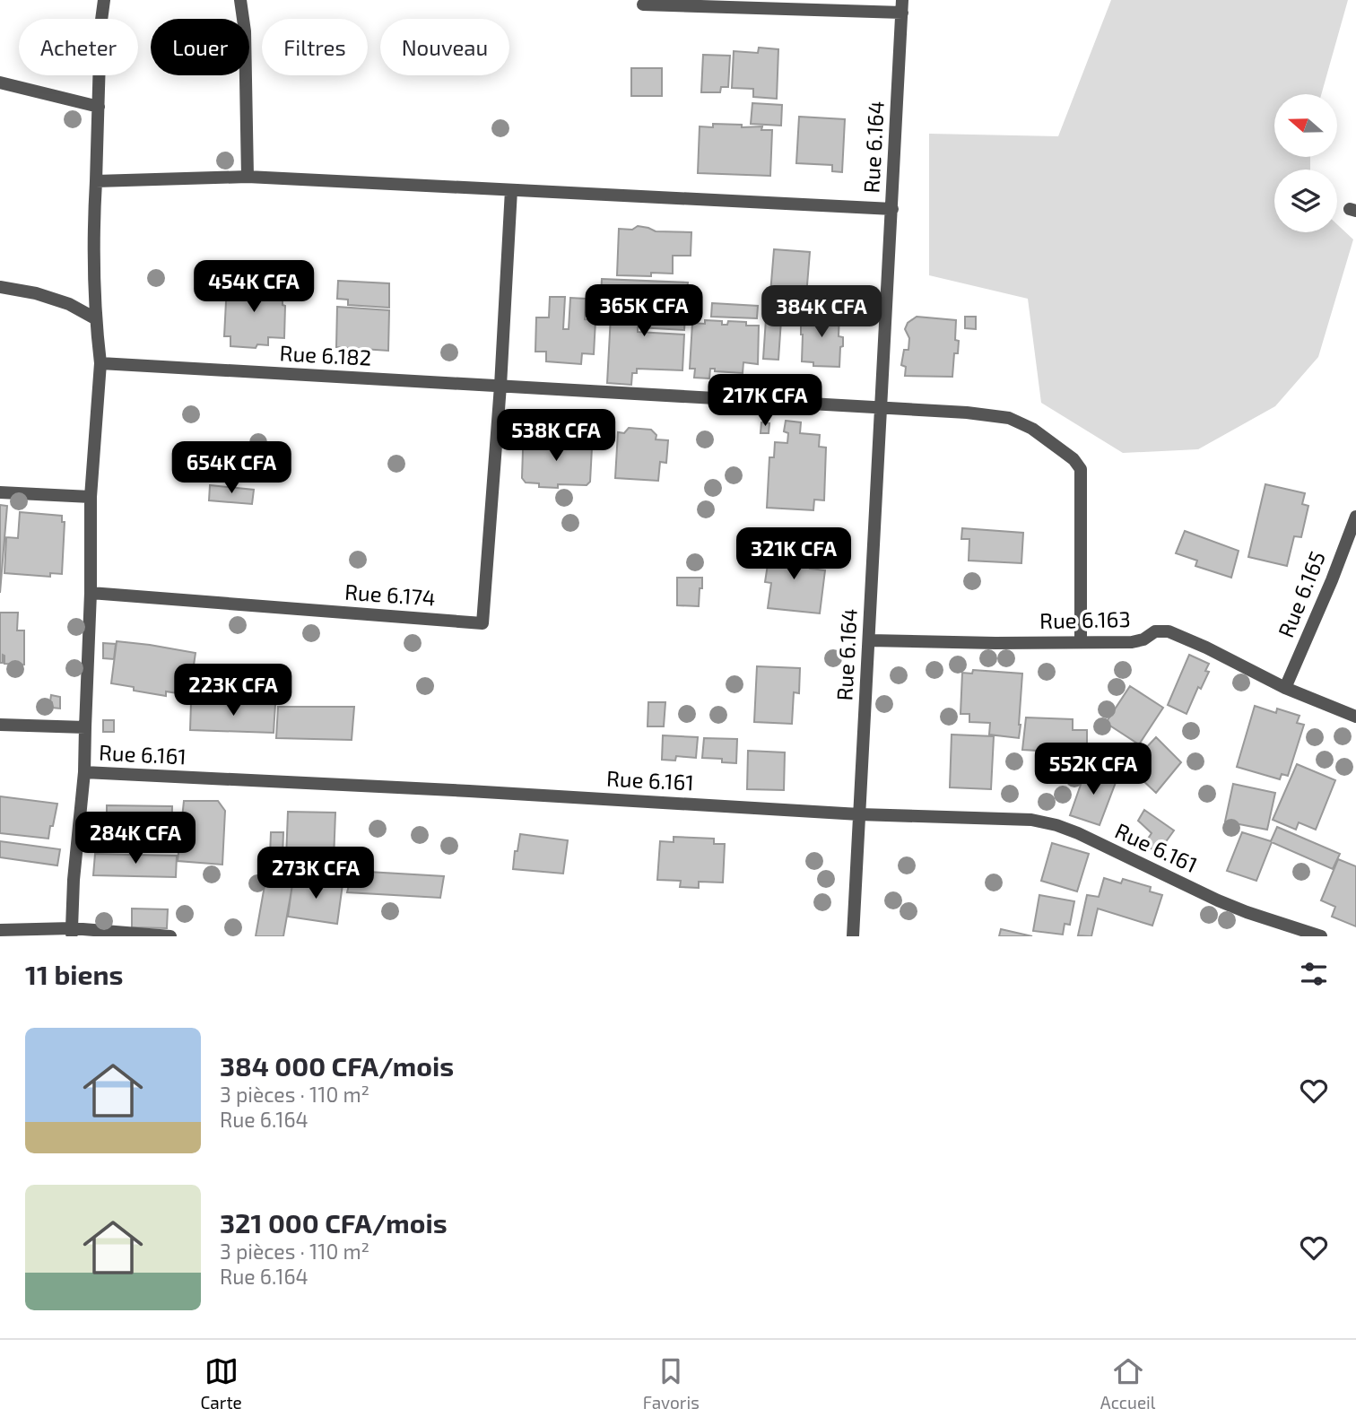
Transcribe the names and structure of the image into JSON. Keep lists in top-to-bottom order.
{
  "streets": {
    "street": [
      "Rue 6.164",
      "Rue 6.182",
      "Rue 6.165",
      "Rue 6.174",
      "Rue 6.163",
      "Rue 6.161"
    ]
  },
  "crossings": [
    ["Rue 6.164", "Rue 6.182"],
    ["Rue 6.164", "Rue 6.163"],
    ["Rue 6.164", "Rue 6.161"],
    ["Rue 6.182", "Rue 6.174"],
    ["Rue 6.182", "Rue 6.163"],
    ["Rue 6.165", "Rue 6.163"]
  ],
  "north": "left",
  "page": {
    "chip": [
      "Acheter",
      "Louer",
      "Filtres",
      "Nouveau"
    ],
    "price": [
      "454K CFA",
      "365K CFA",
      "384K CFA",
      "217K CFA",
      "538K CFA",
      "654K CFA",
      "321K CFA",
      "223K CFA",
      "552K CFA",
      "284K CFA",
      "273K CFA"
    ],
    "heading": "11 biens",
    "list": [
      {
        "name": "384 000 CFA/mois",
        "note": "3 pièces · 110 m² · Rue 6.164"
      },
      {
        "name": "321 000 CFA/mois",
        "note": "3 pièces · 110 m² · Rue 6.164"
      }
    ],
    "tabs": ["Carte", "Favoris", "Accueil"]
  }
}
